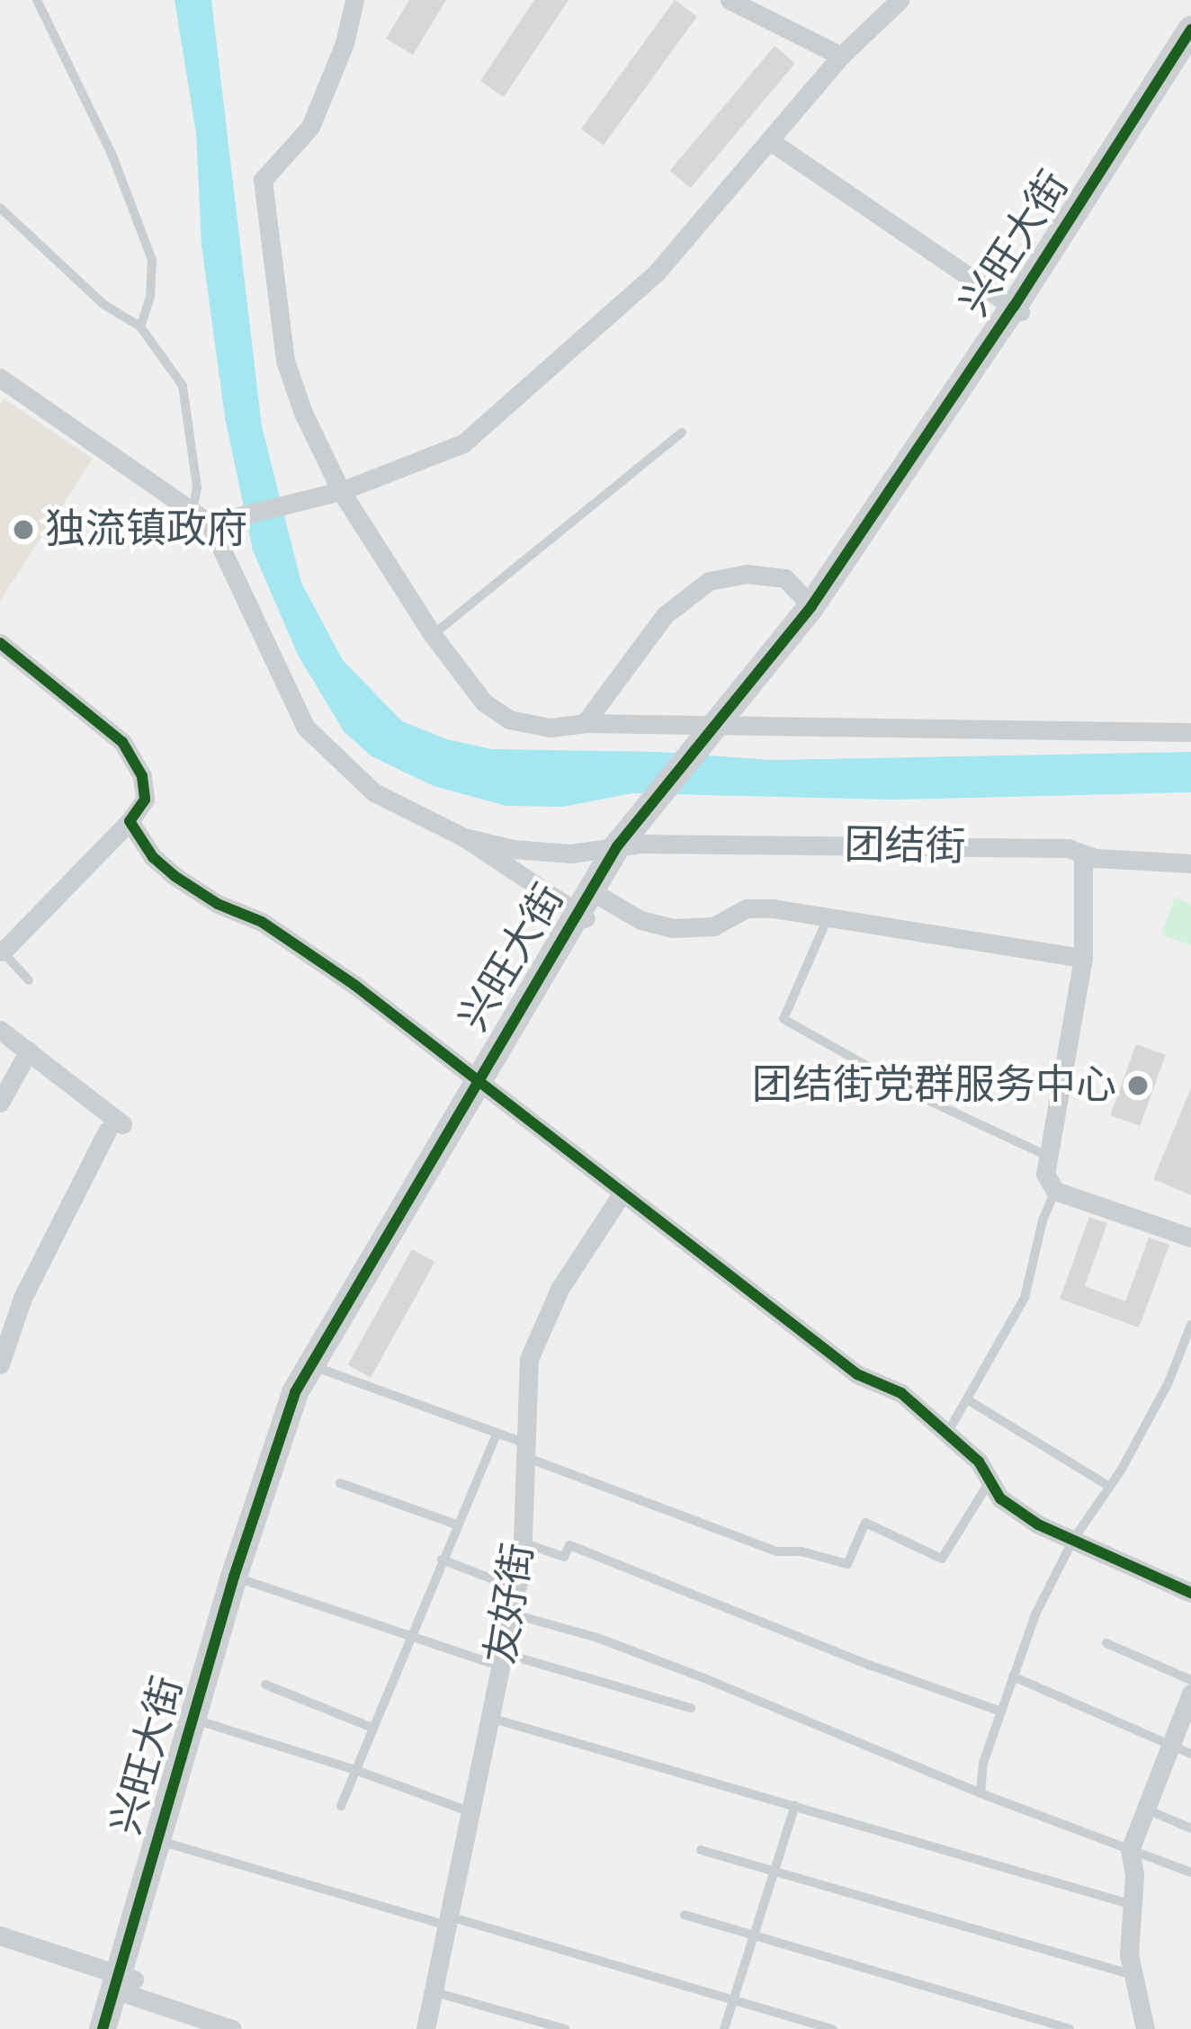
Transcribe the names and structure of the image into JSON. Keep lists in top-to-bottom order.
{
  "streets": {
    "street": ["兴旺大街", "团结街", "友好街"]
  },
  "crossings": [
    ["兴旺大街", "团结街"]
  ],
  "places": ["独流镇政府", "团结街党群服务中心"]
}
